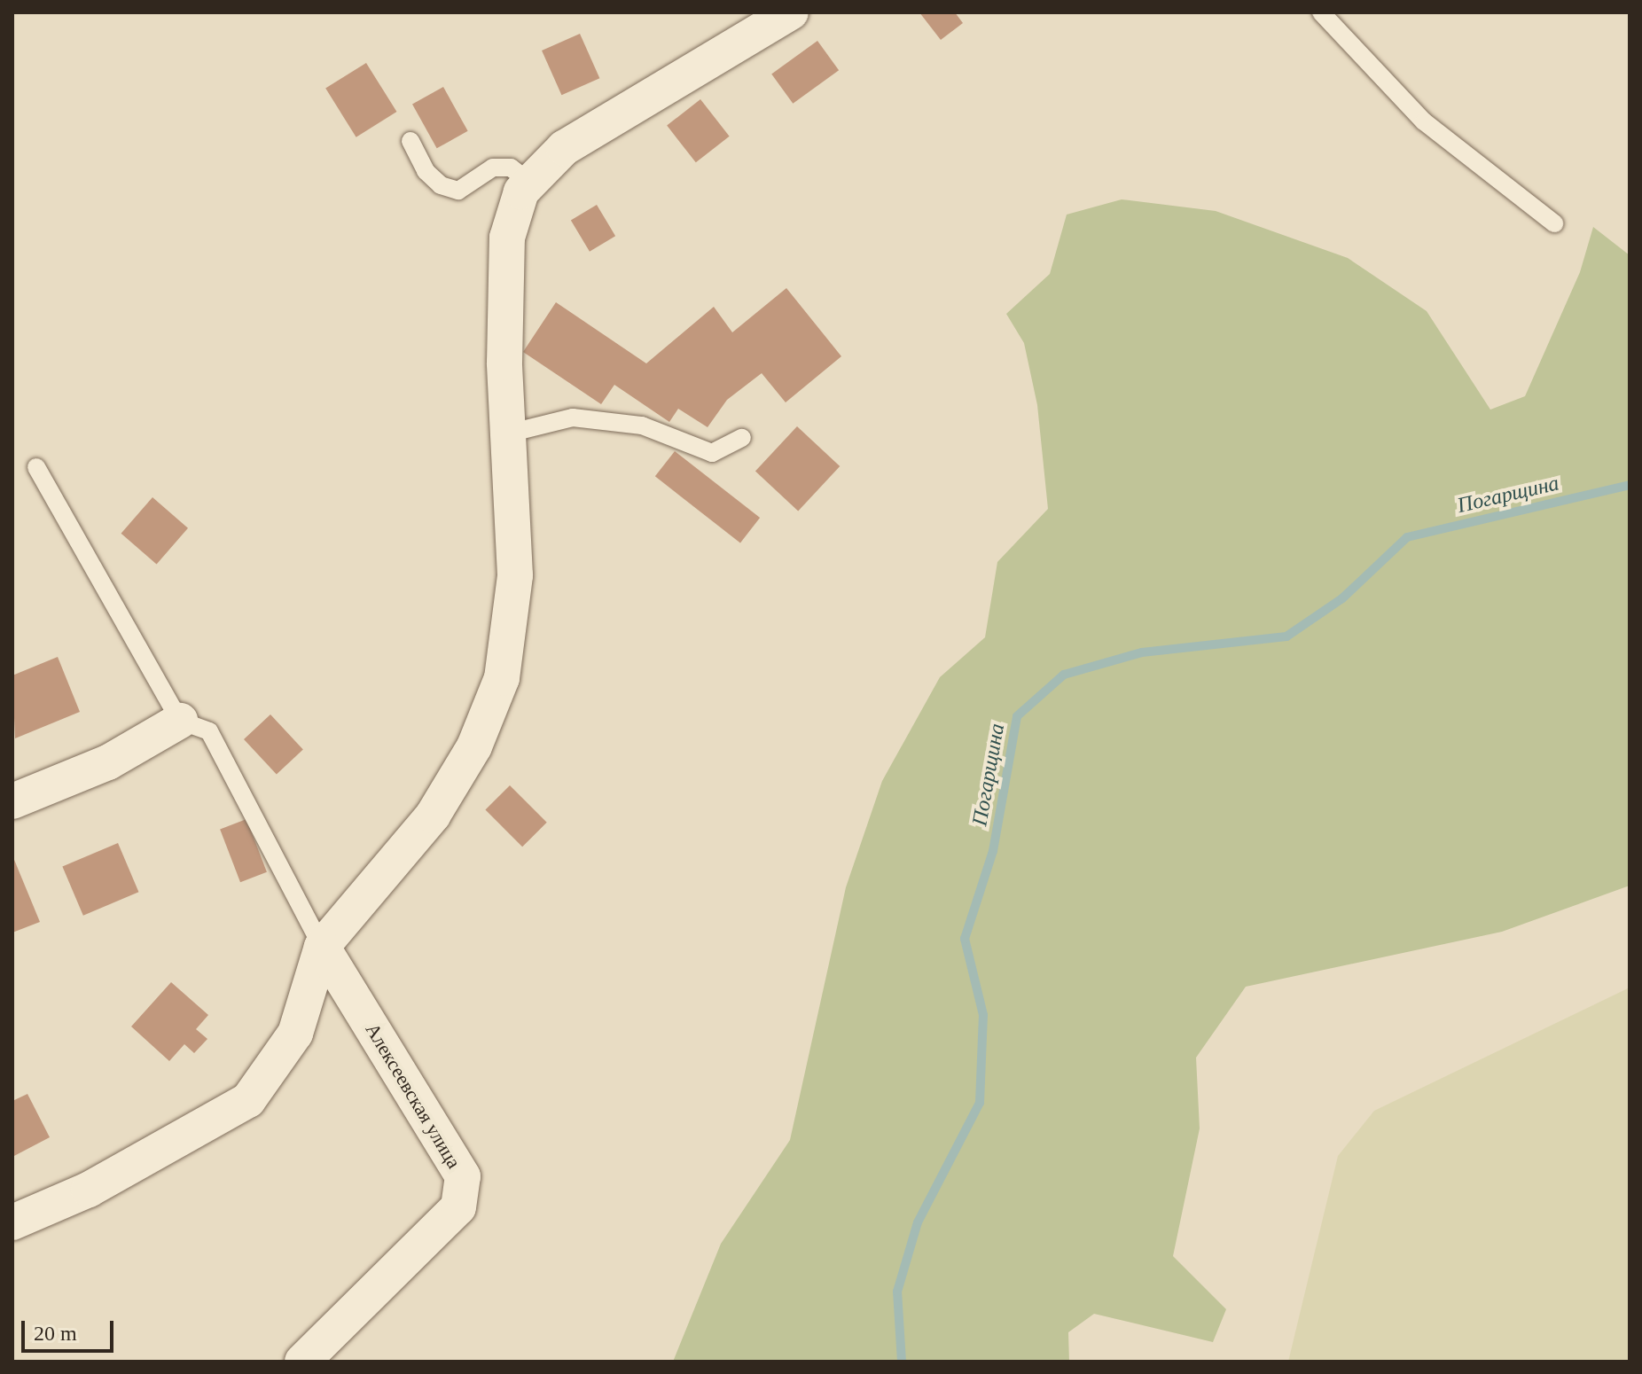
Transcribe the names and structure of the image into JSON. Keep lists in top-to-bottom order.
{
  "streets": {
    "street": ["Алексеевская улица"]
  },
  "water": ["Погарщина"],
  "scale_bar": "20 m"
}
